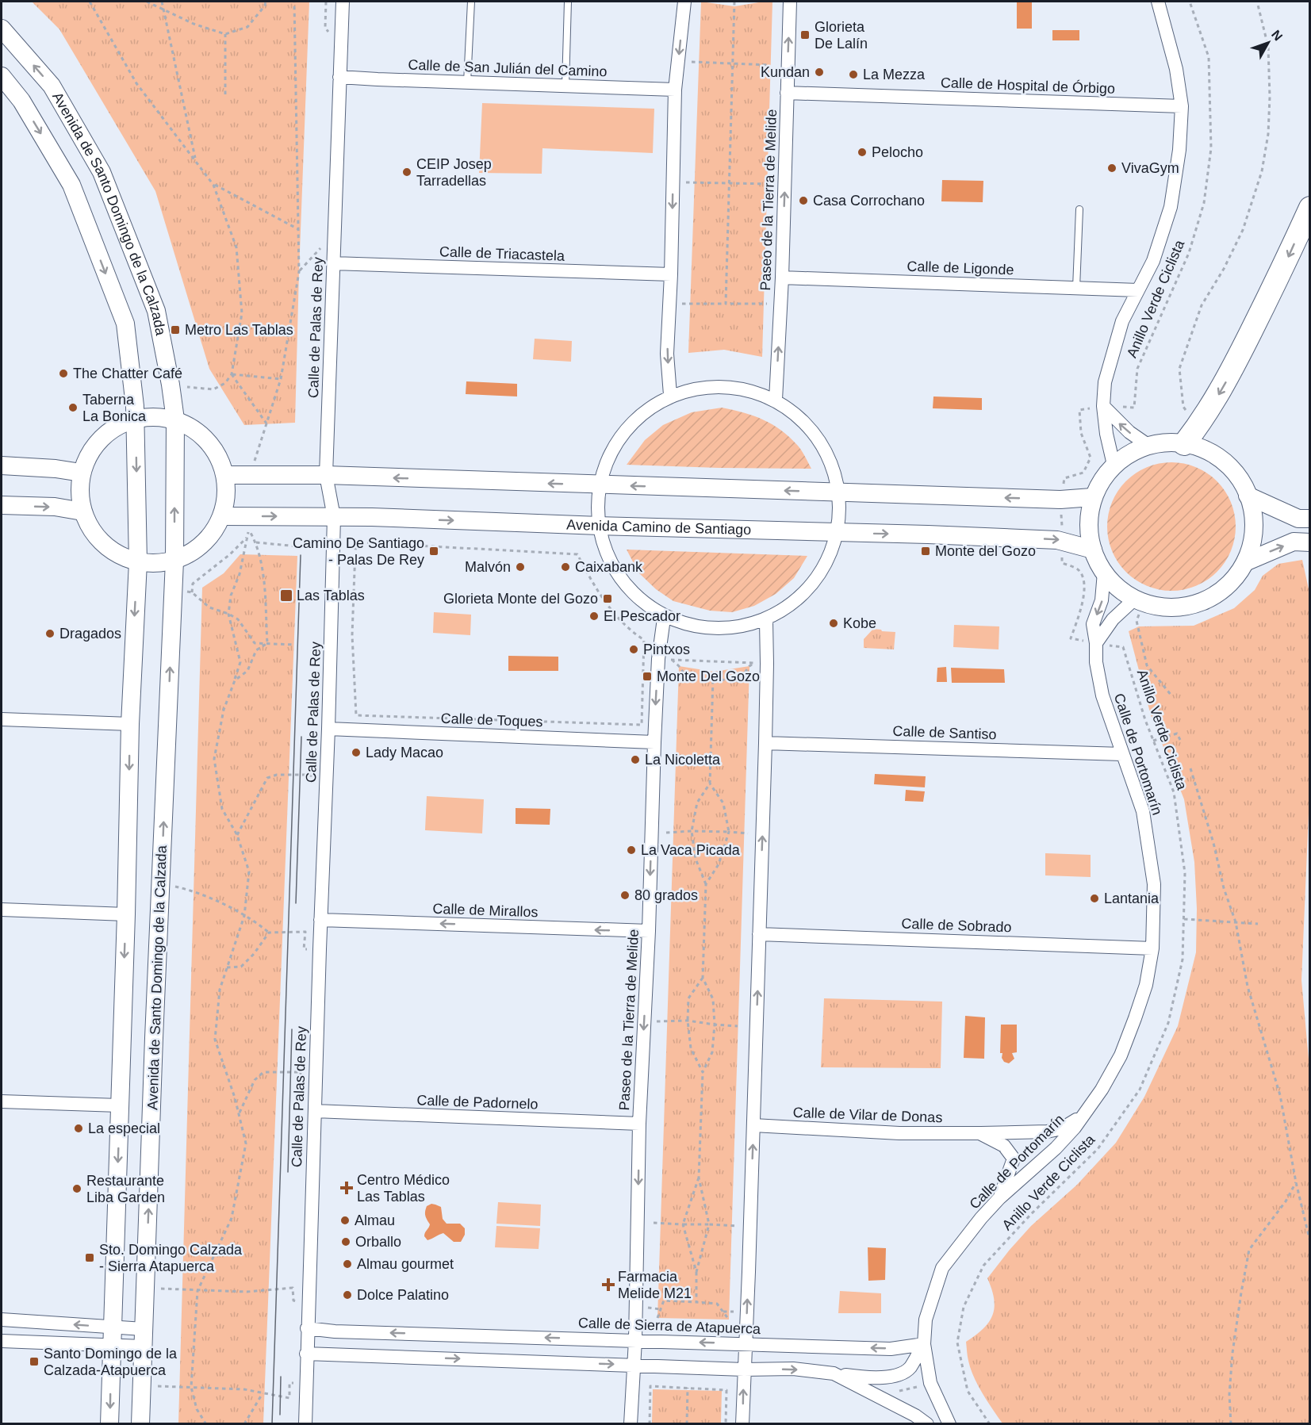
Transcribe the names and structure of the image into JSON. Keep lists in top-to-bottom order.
{
  "streets": {
    "street": [
      "Calle de San Julián del Camino",
      "Calle de Hospital de Órbigo",
      "Paseo de la Tierra de Melide",
      "Avenida de Santo Domingo de la Calzada",
      "Calle de Triacastela",
      "Calle de Ligonde",
      "Calle de Palas de Rey",
      "Avenida Camino de Santiago",
      "Calle de Toques",
      "Calle de Santiso",
      "Calle de Portomarín",
      "Calle de Mirallos",
      "Calle de Sobrado",
      "Calle de Padornelo",
      "Calle de Vilar de Donas",
      "Calle de Sierra de Atapuerca"
    ],
    "path": ["Anillo Verde Ciclista"]
  },
  "crossings": [
    ["Calle de San Julián del Camino", "Calle de Palas de Rey"],
    ["Calle de Hospital de Órbigo", "Paseo de la Tierra de Melide"],
    ["Paseo de la Tierra de Melide", "Calle de Ligonde"],
    ["Paseo de la Tierra de Melide", "Calle de Toques"],
    ["Paseo de la Tierra de Melide", "Calle de Mirallos"],
    ["Paseo de la Tierra de Melide", "Calle de Padornelo"],
    ["Paseo de la Tierra de Melide", "Calle de Sierra de Atapuerca"],
    ["Calle de Triacastela", "Calle de Palas de Rey"],
    ["Anillo Verde Ciclista", "Avenida Camino de Santiago"],
    ["Calle de Palas de Rey", "Avenida Camino de Santiago"],
    ["Calle de Palas de Rey", "Calle de Toques"],
    ["Calle de Palas de Rey", "Calle de Mirallos"],
    ["Calle de Palas de Rey", "Calle de Padornelo"],
    ["Calle de Palas de Rey", "Calle de Sierra de Atapuerca"],
    ["Avenida Camino de Santiago", "Calle de Portomarín"],
    ["Calle de Santiso", "Calle de Portomarín"],
    ["Calle de Portomarín", "Calle de Sobrado"],
    ["Calle de Portomarín", "Calle de Vilar de Donas"],
    ["Calle de Portomarín", "Calle de Sierra de Atapuerca"]
  ],
  "one_way": ["Calle de Mirallos"],
  "places": {
    "transit": [
      "Glorieta De Lalín",
      "Metro Las Tablas",
      "Camino De Santiago - Palas De Rey",
      "Monte del Gozo",
      "Las Tablas",
      "Glorieta Monte del Gozo",
      "Monte Del Gozo",
      "Sto. Domingo Calzada - Sierra Atapuerca",
      "Santo Domingo de la Calzada-Atapuerca"
    ],
    "other": [
      "Kundan",
      "La Mezza",
      "Pelocho",
      "VivaGym",
      "CEIP Josep Tarradellas",
      "Casa Corrochano",
      "The Chatter Café",
      "Taberna La Bonica",
      "Malvón",
      "Caixabank",
      "El Pescador",
      "Kobe",
      "Dragados",
      "Pintxos",
      "Lady Macao",
      "La Nicoletta",
      "La Vaca Picada",
      "80 grados",
      "Lantania",
      "La especial",
      "Restaurante Liba Garden",
      "Almau",
      "Orballo",
      "Almau gourmet",
      "Dolce Palatino"
    ],
    "health": ["Centro Médico Las Tablas", "Farmacia Melide M21"]
  },
  "north": "top right"
}
